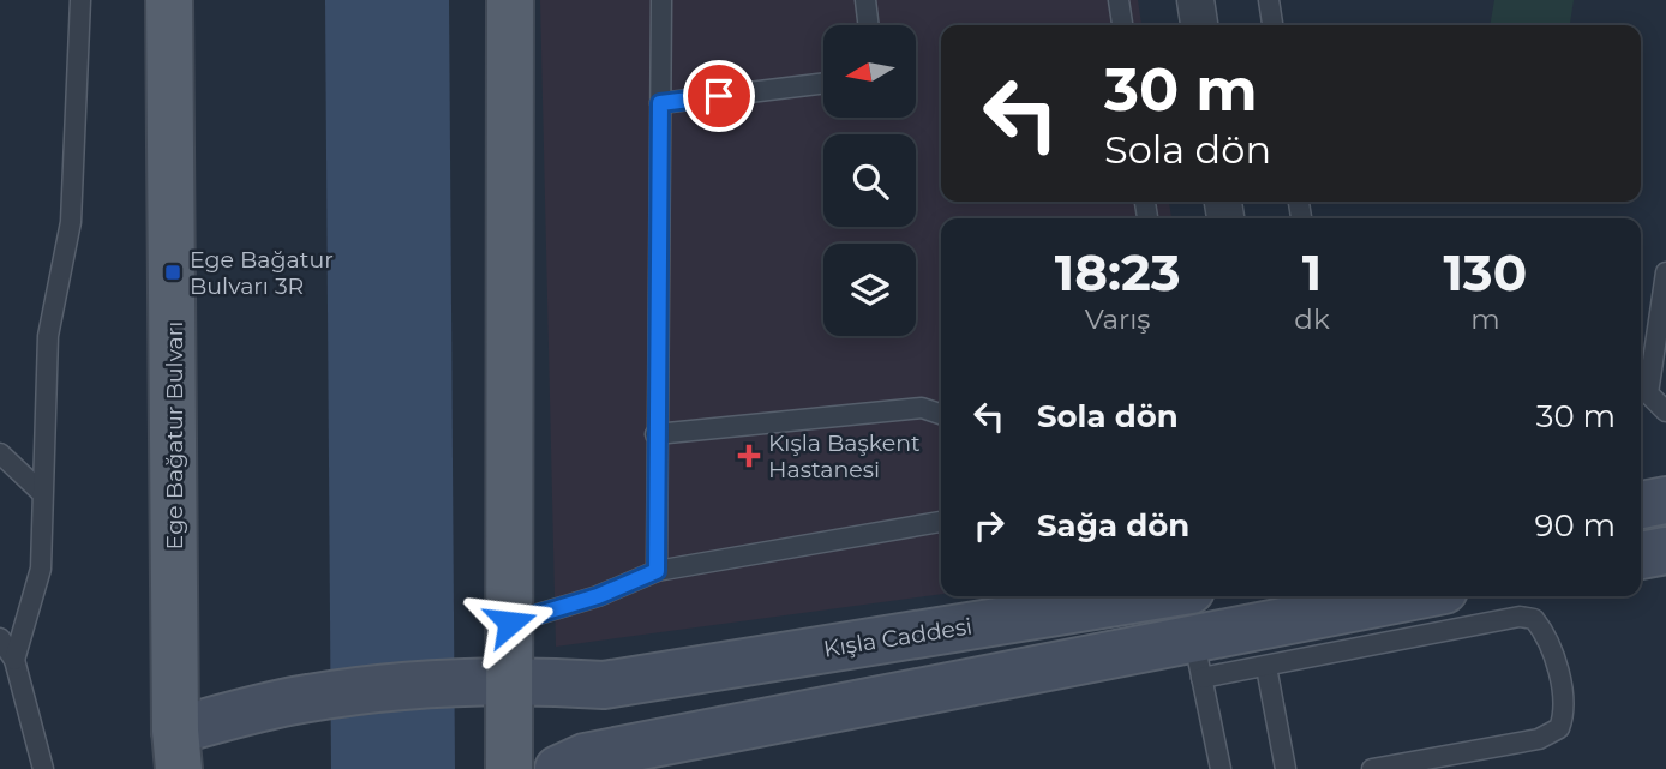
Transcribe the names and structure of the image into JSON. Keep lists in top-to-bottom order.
{
  "streets": {
    "main road": ["Ege Bağatur Bulvarı", "Kışla Caddesi"]
  },
  "crossings": [
    ["Ege Bağatur Bulvarı", "Kışla Caddesi"]
  ],
  "places": {
    "transit": ["Ege Bağatur Bulvarı 3R"],
    "health": ["Kışla Başkent Hastanesi"]
  },
  "north": "left",
  "page": {
    "turn": ["30 m", "Sola dön"],
    "eta": [
      "18:23",
      "Varış",
      "1",
      "dk",
      "130",
      "m"
    ],
    "list": [
      {
        "name": "Sola dön",
        "value": "30 m"
      },
      {
        "name": "Sağa dön",
        "value": "90 m"
      }
    ]
  }
}
